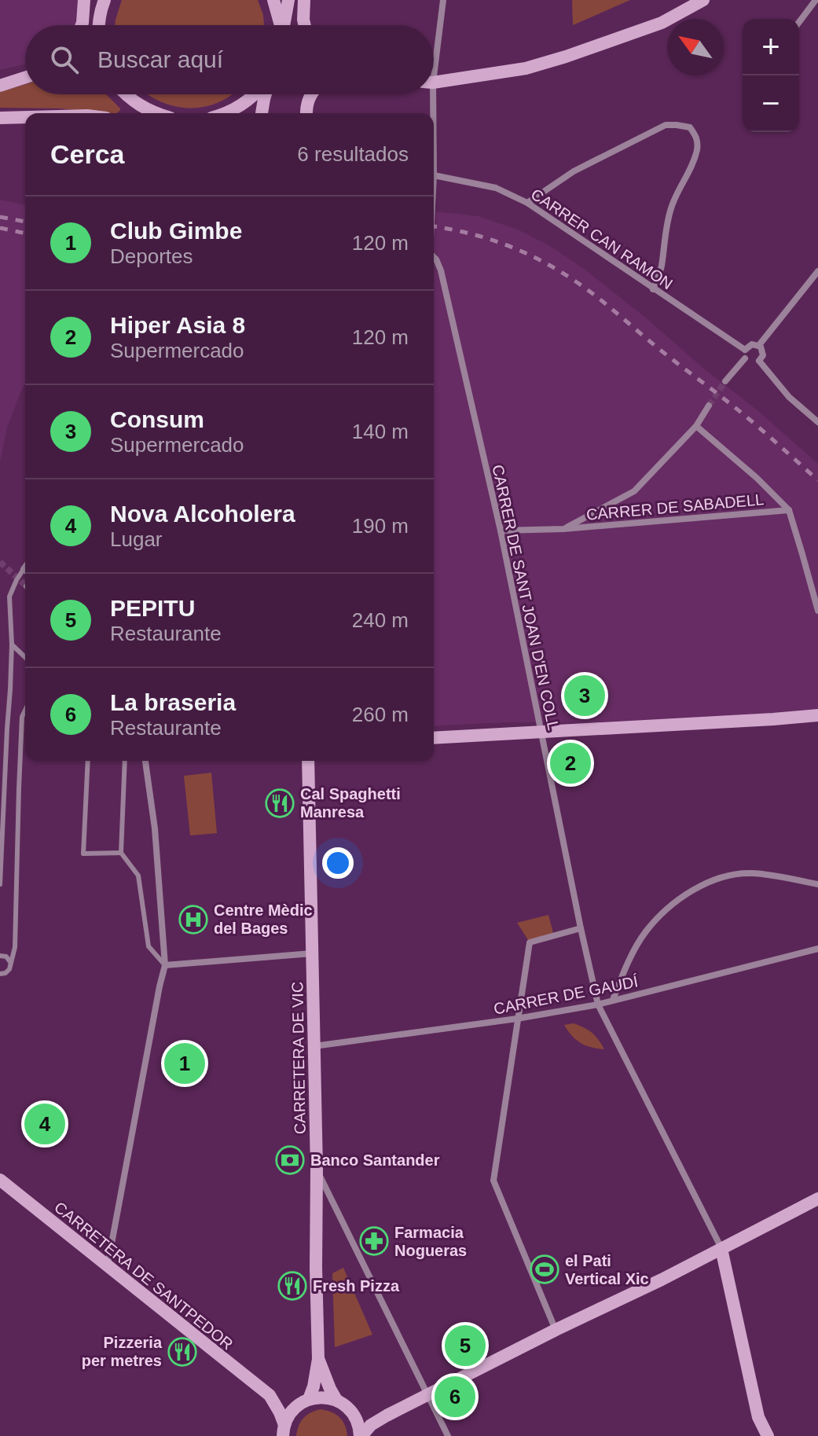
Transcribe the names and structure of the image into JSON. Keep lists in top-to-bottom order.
{
  "streets": {
    "street": [
      "CARRER CAN RAMON",
      "CARRER DE SABADELL",
      "CARRER DE SANT JOAN D'EN COLL",
      "CARRER DE GAUDÍ",
      "CARRETERA DE VIC",
      "CARRETERA DE SANTPEDOR"
    ]
  },
  "crossings": [
    ["CARRER DE SABADELL", "CARRER DE SANT JOAN D'EN COLL"],
    ["CARRER DE SANT JOAN D'EN COLL", "CARRER DE GAUDÍ"],
    ["CARRER DE GAUDÍ", "CARRETERA DE VIC"],
    ["CARRETERA DE VIC", "CARRETERA DE SANTPEDOR"]
  ],
  "places": {
    "restaurant": ["Cal Spaghetti Manresa", "Fresh Pizza", "Pizzeria per metres"],
    "hospital": ["Centre Mèdic del Bages"],
    "bank": ["Banco Santander"],
    "pharmacy": ["Farmacia Nogueras"],
    "sports": ["el Pati Vertical Xic"]
  },
  "north": "top left",
  "page": {
    "map_buttons": ["+", "−"],
    "search": "Buscar aquí",
    "heading": ["Cerca", "6 resultados"],
    "list": [
      {
        "mark": "1",
        "name": "Club Gimbe",
        "note": "Deportes",
        "value": "120 m"
      },
      {
        "mark": "2",
        "name": "Hiper Asia 8",
        "note": "Supermercado",
        "value": "120 m"
      },
      {
        "mark": "3",
        "name": "Consum",
        "note": "Supermercado",
        "value": "140 m"
      },
      {
        "mark": "4",
        "name": "Nova Alcoholera",
        "note": "Lugar",
        "value": "190 m"
      },
      {
        "mark": "5",
        "name": "PEPITU",
        "note": "Restaurante",
        "value": "240 m"
      },
      {
        "mark": "6",
        "name": "La braseria",
        "note": "Restaurante",
        "value": "260 m"
      }
    ],
    "pins": [
      "3",
      "2",
      "1",
      "4",
      "5",
      "6"
    ]
  }
}
